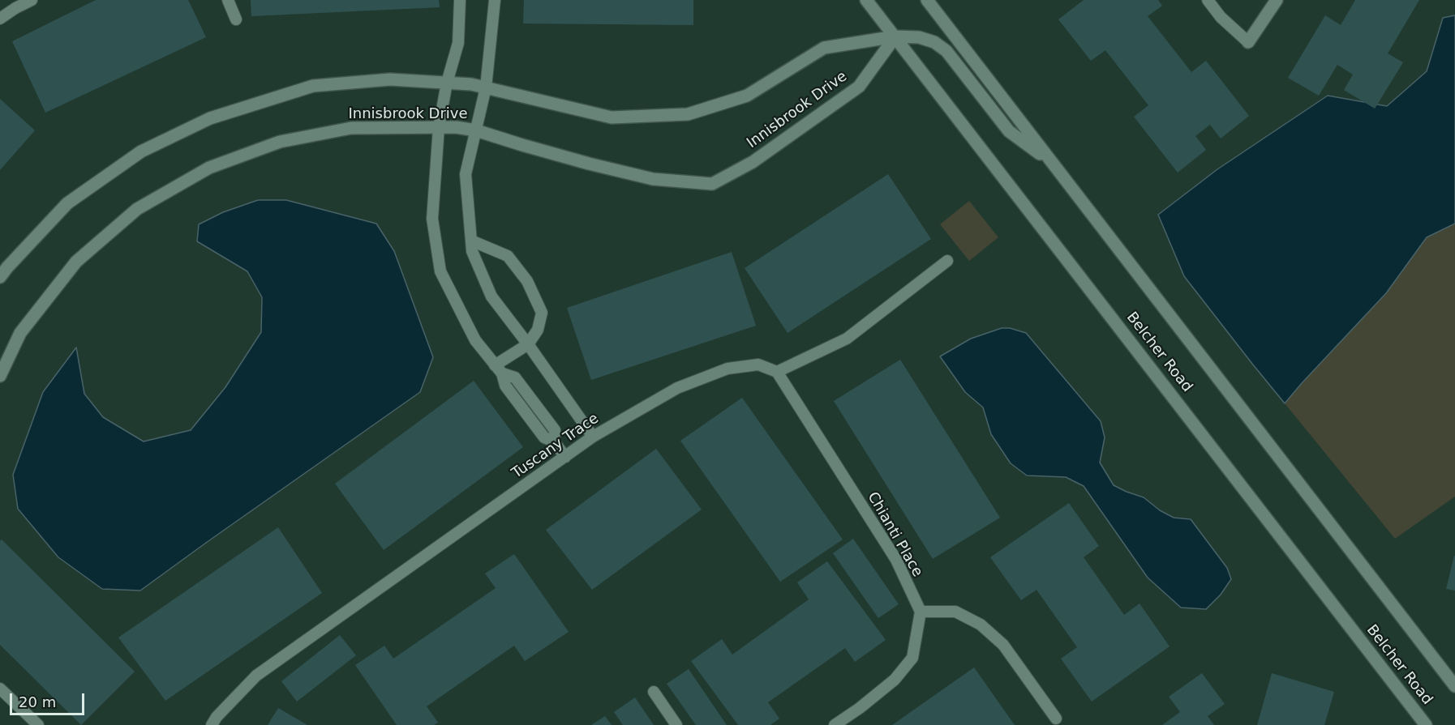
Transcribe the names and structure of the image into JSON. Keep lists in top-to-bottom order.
{
  "streets": {
    "street": ["Innisbrook Drive", "Belcher Road"],
    "lane": ["Tuscany Trace", "Chianti Place"]
  },
  "crossings": [
    ["Innisbrook Drive", "Belcher Road"],
    ["Tuscany Trace", "Chianti Place"]
  ],
  "scale_bar": "20 m"
}
